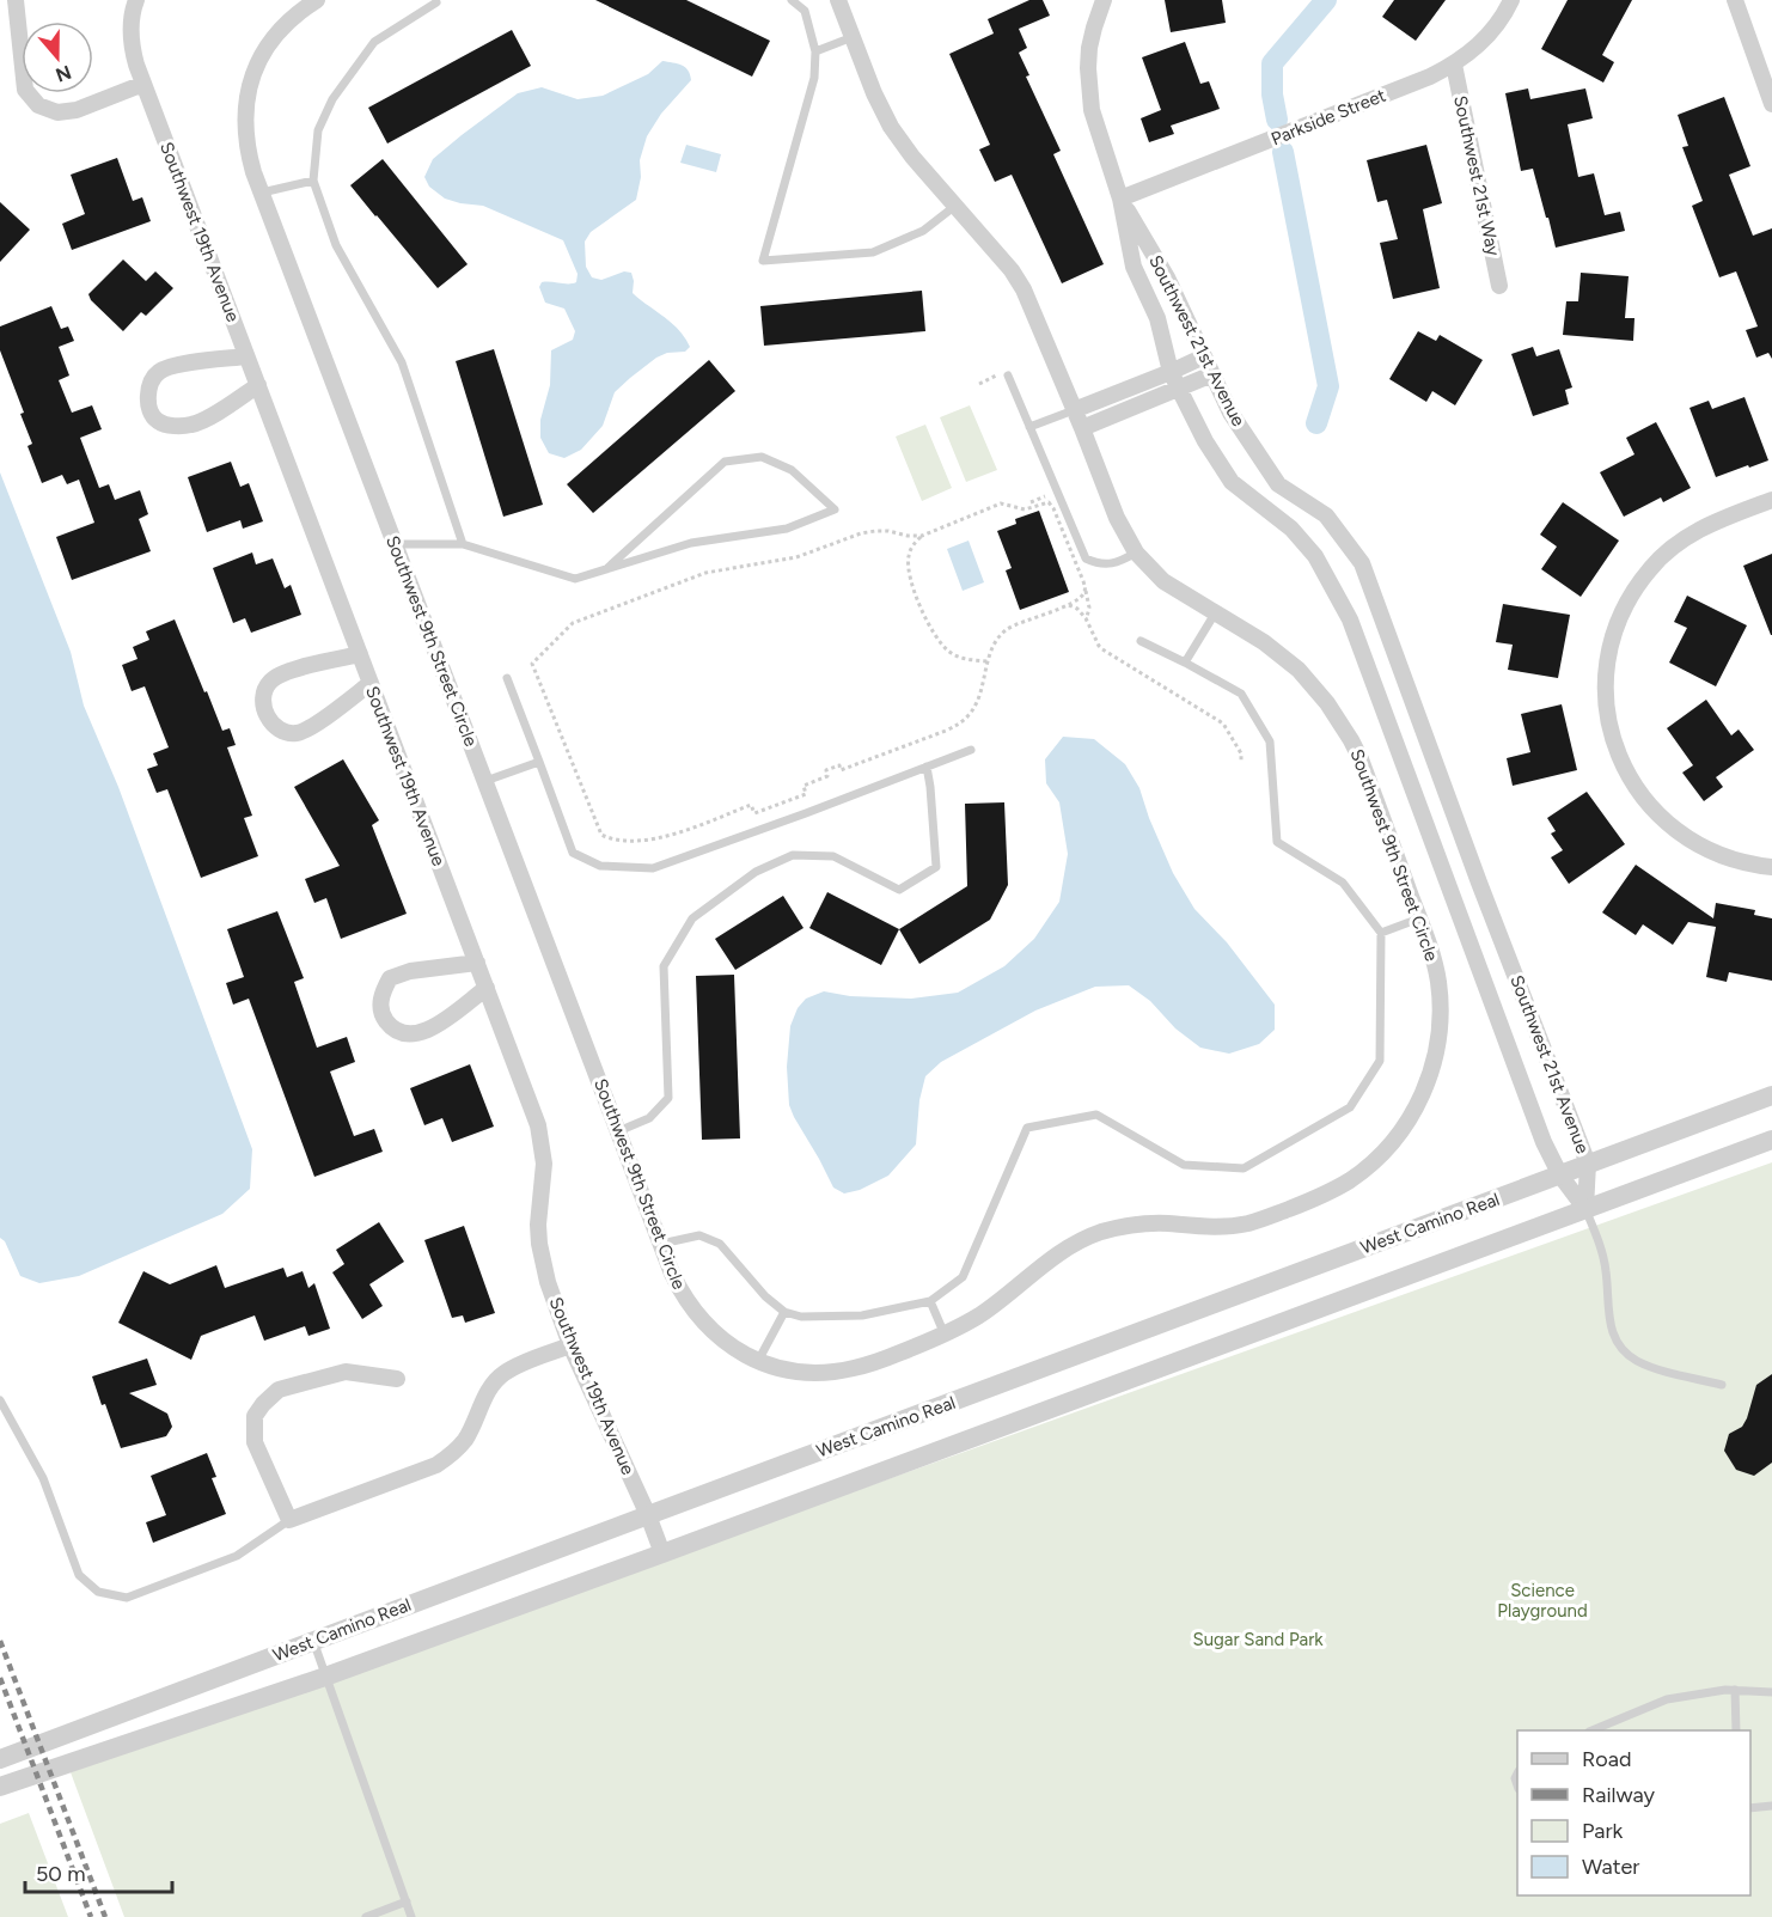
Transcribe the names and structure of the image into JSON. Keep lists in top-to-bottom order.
{
  "streets": {
    "street": [
      "Parkside Street",
      "Southwest 21st Way",
      "Southwest 19th Avenue",
      "Southwest 21st Avenue",
      "Southwest 9th Street Circle",
      "West Camino Real"
    ]
  },
  "crossings": [
    ["Parkside Street", "Southwest 21st Way"],
    ["Parkside Street", "Southwest 21st Avenue"],
    ["Southwest 19th Avenue", "West Camino Real"],
    ["Southwest 21st Avenue", "West Camino Real"]
  ],
  "parks": ["Science Playground", "Sugar Sand Park"],
  "legend": [
    "Road",
    "Railway",
    "Park",
    "Water"
  ],
  "scale_bar": "50 m",
  "north": "bottom"
}
